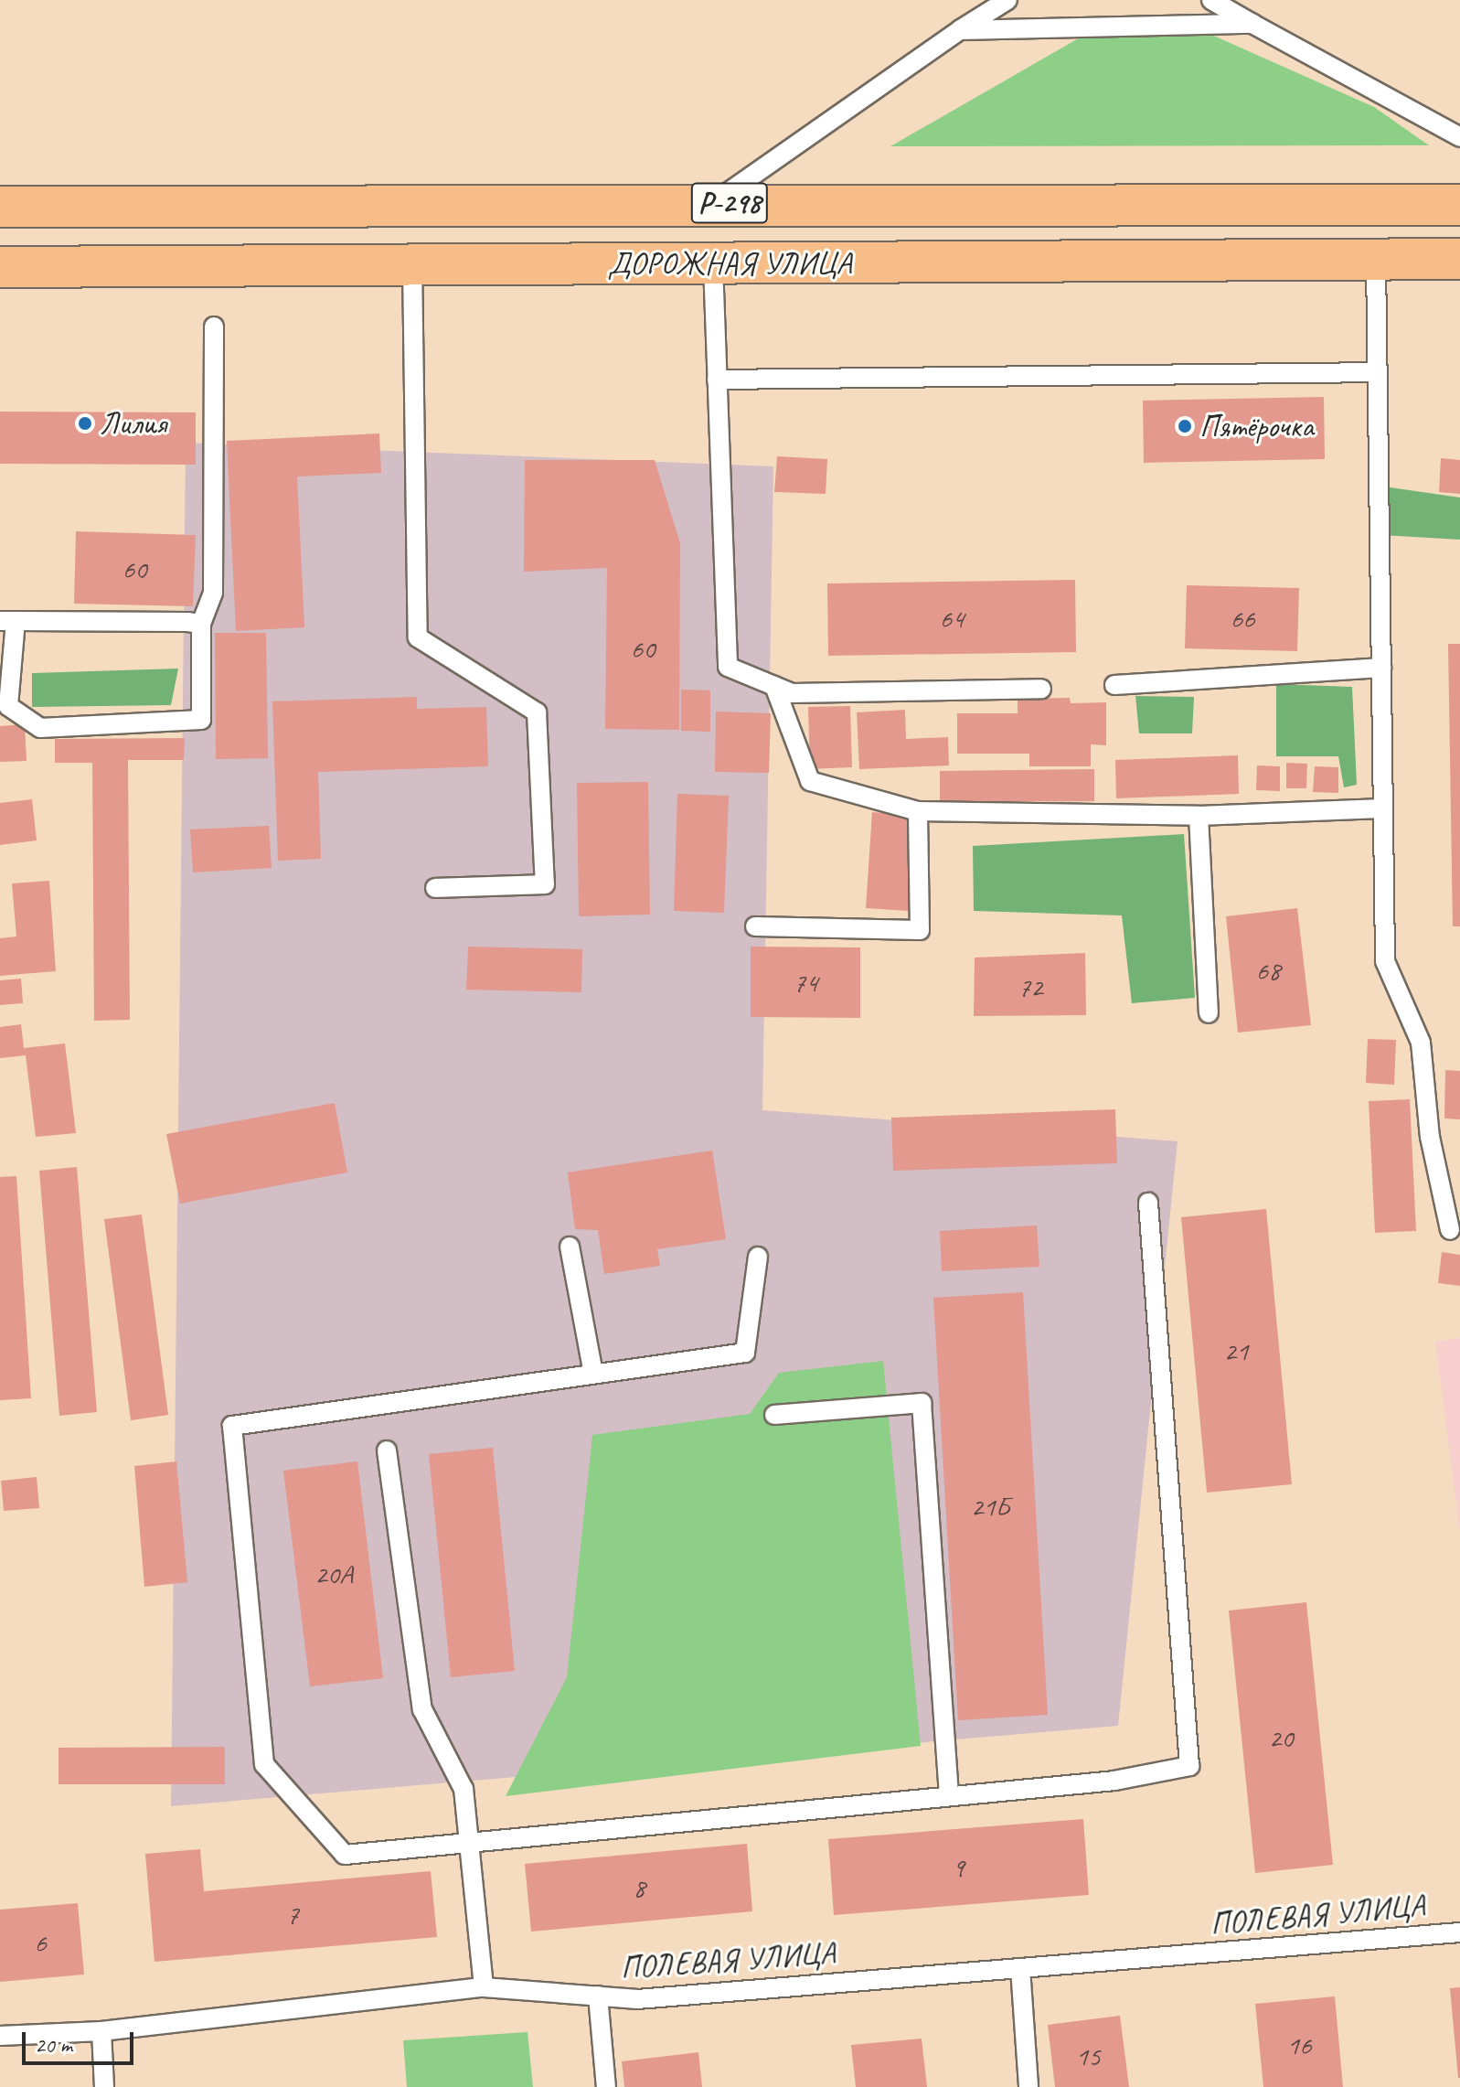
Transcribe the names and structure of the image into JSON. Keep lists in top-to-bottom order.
{
  "streets": {
    "highway": ["Р-298", "ДОРОЖНАЯ УЛИЦА"],
    "lane": ["ПОЛЕВАЯ УЛИЦА"]
  },
  "places": ["Лилия", "Пятёрочка"],
  "house_numbers": [
    "60",
    "64",
    "66",
    "60",
    "68",
    "74",
    "72",
    "21",
    "21Б",
    "20А",
    "20",
    "9",
    "8",
    "7",
    "6",
    "16",
    "15"
  ],
  "scale_bar": "20 m"
}
